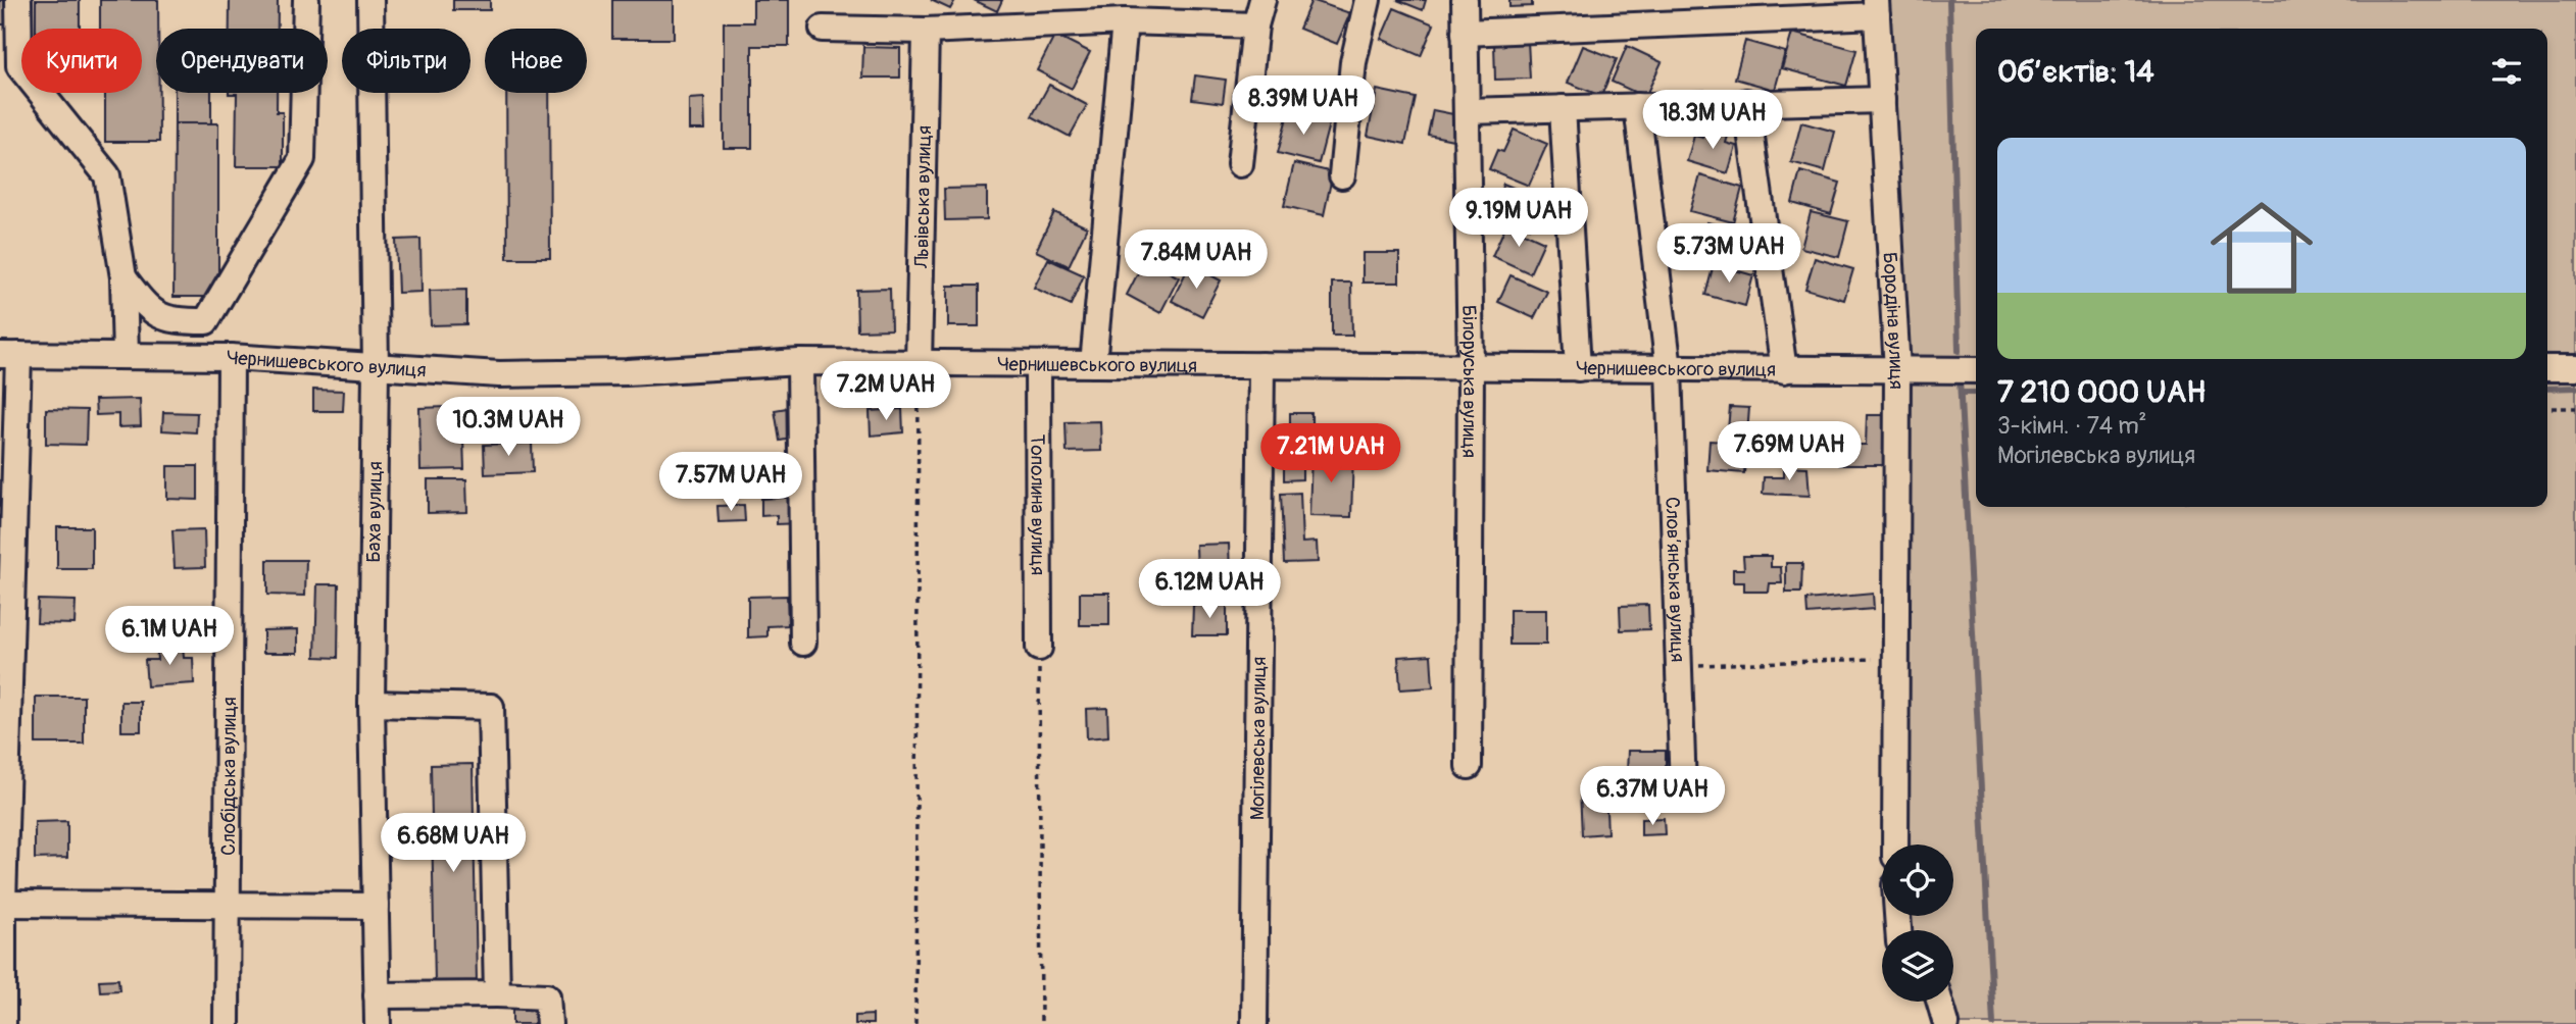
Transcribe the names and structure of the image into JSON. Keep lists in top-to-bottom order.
{
  "streets": {
    "street": [
      "Львівська вулиця",
      "Бородіна вулиця",
      "Чернишевського вулиця",
      "Білоруська вулиця",
      "Тополина вулиця",
      "Баха вулиця",
      "Слов’янська вулиця",
      "Могілевська вулиця",
      "Слобідська вулиця"
    ]
  },
  "crossings": [
    ["Львівська вулиця", "Чернишевського вулиця"],
    ["Бородіна вулиця", "Чернишевського вулиця"],
    ["Чернишевського вулиця", "Білоруська вулиця"],
    ["Чернишевського вулиця", "Тополина вулиця"],
    ["Чернишевського вулиця", "Баха вулиця"],
    ["Чернишевського вулиця", "Слов’янська вулиця"],
    ["Чернишевського вулиця", "Могілевська вулиця"],
    ["Чернишевського вулиця", "Слобідська вулиця"]
  ],
  "page": {
    "chip": [
      "Купити",
      "Орендувати",
      "Фільтри",
      "Нове"
    ],
    "heading": "Об’єктів: 14",
    "price": [
      "8.39M UAH",
      "18.3M UAH",
      "9.19M UAH",
      "5.73M UAH",
      "7.84M UAH",
      "7.2M UAH",
      "10.3M UAH",
      "7.69M UAH",
      "7.21M UAH",
      "7.57M UAH",
      "6.12M UAH",
      "6.1M UAH",
      "6.37M UAH",
      "6.68M UAH"
    ],
    "list": [
      {
        "name": "7 210 000 UAH",
        "note": "3-кімн. · 74 m² · Могілевська вулиця"
      }
    ]
  }
}
